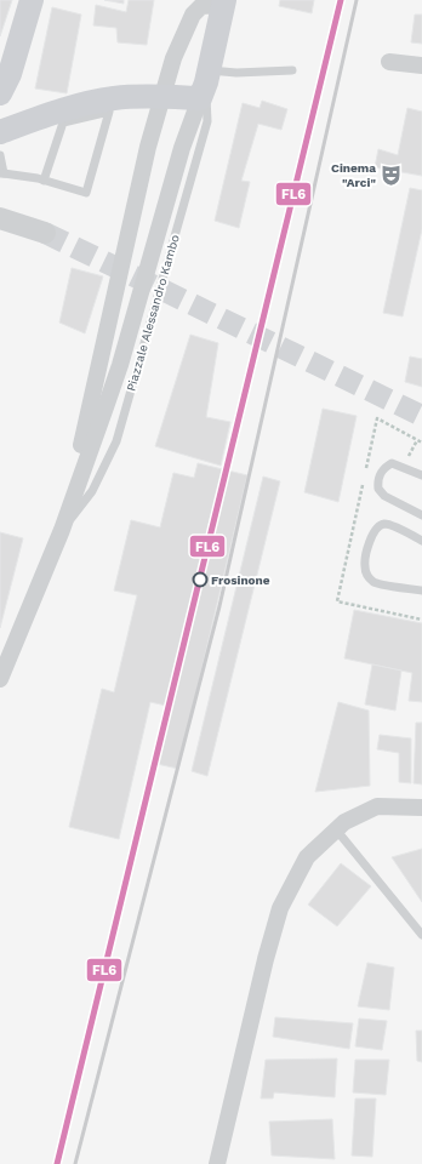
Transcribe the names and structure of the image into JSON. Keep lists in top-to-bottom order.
{
  "streets": {
    "street": ["Piazzale Alessandro Kambo"]
  },
  "places": {
    "theatre": ["Cinema \"Arci\""],
    "other": ["Frosinone"]
  },
  "lines": ["transit line FL6"]
}
